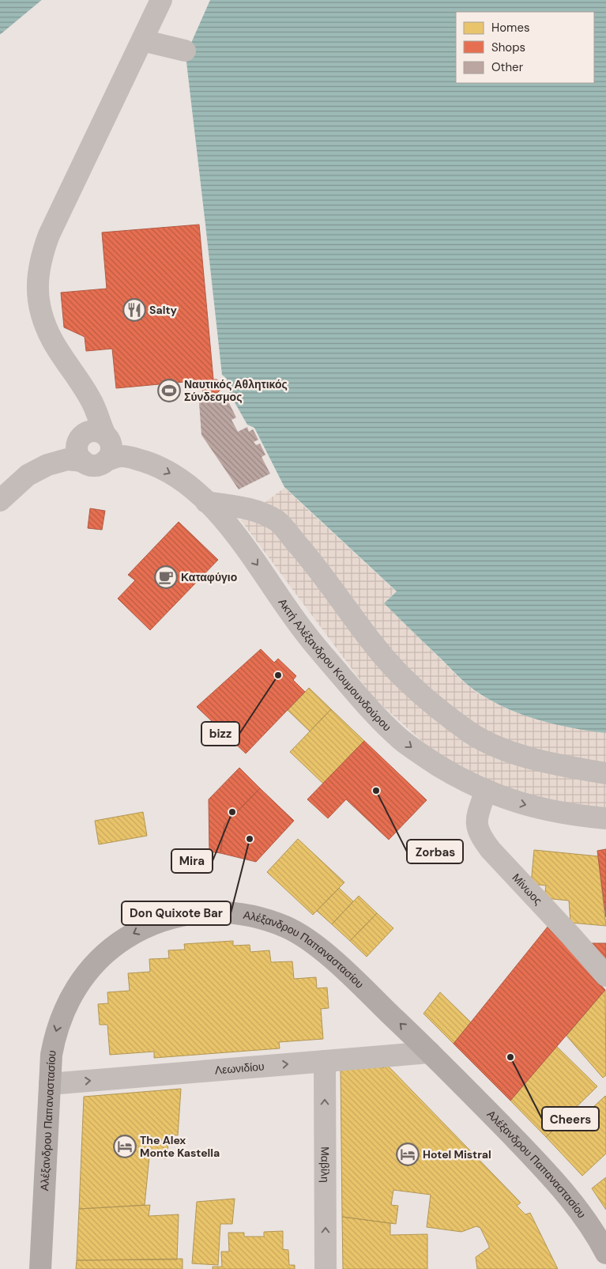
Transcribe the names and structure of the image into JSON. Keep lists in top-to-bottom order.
{
  "streets": {
    "main road": ["Αλέξανδρου Παπαναστασίου"],
    "street": [
      "Ακτή Αλέξανδρου Κουμουνδούρου",
      "Μίνωος",
      "Λεωνιδίου",
      "Μαβίλη"
    ]
  },
  "crossings": [
    ["Ακτή Αλέξανδρου Κουμουνδούρου", "Μίνωος"],
    ["Αλέξανδρου Παπαναστασίου", "Λεωνιδίου"],
    ["Λεωνιδίου", "Μαβίλη"]
  ],
  "one_way": ["Λεωνιδίου", "Μαβίλη"],
  "places": {
    "restaurant": ["Salty"],
    "sports": ["Ναυτικός Αθλητικός Σύνδεσμος"],
    "cafe": ["Καταφύγιο"],
    "other": [
      "bizz",
      "Zorbas",
      "Mira",
      "Don Quixote Bar",
      "Cheers"
    ],
    "hotel": ["The Alex Monte Kastella", "Hotel Mistral"]
  },
  "legend": ["Homes", "Shops", "Other"]
}
